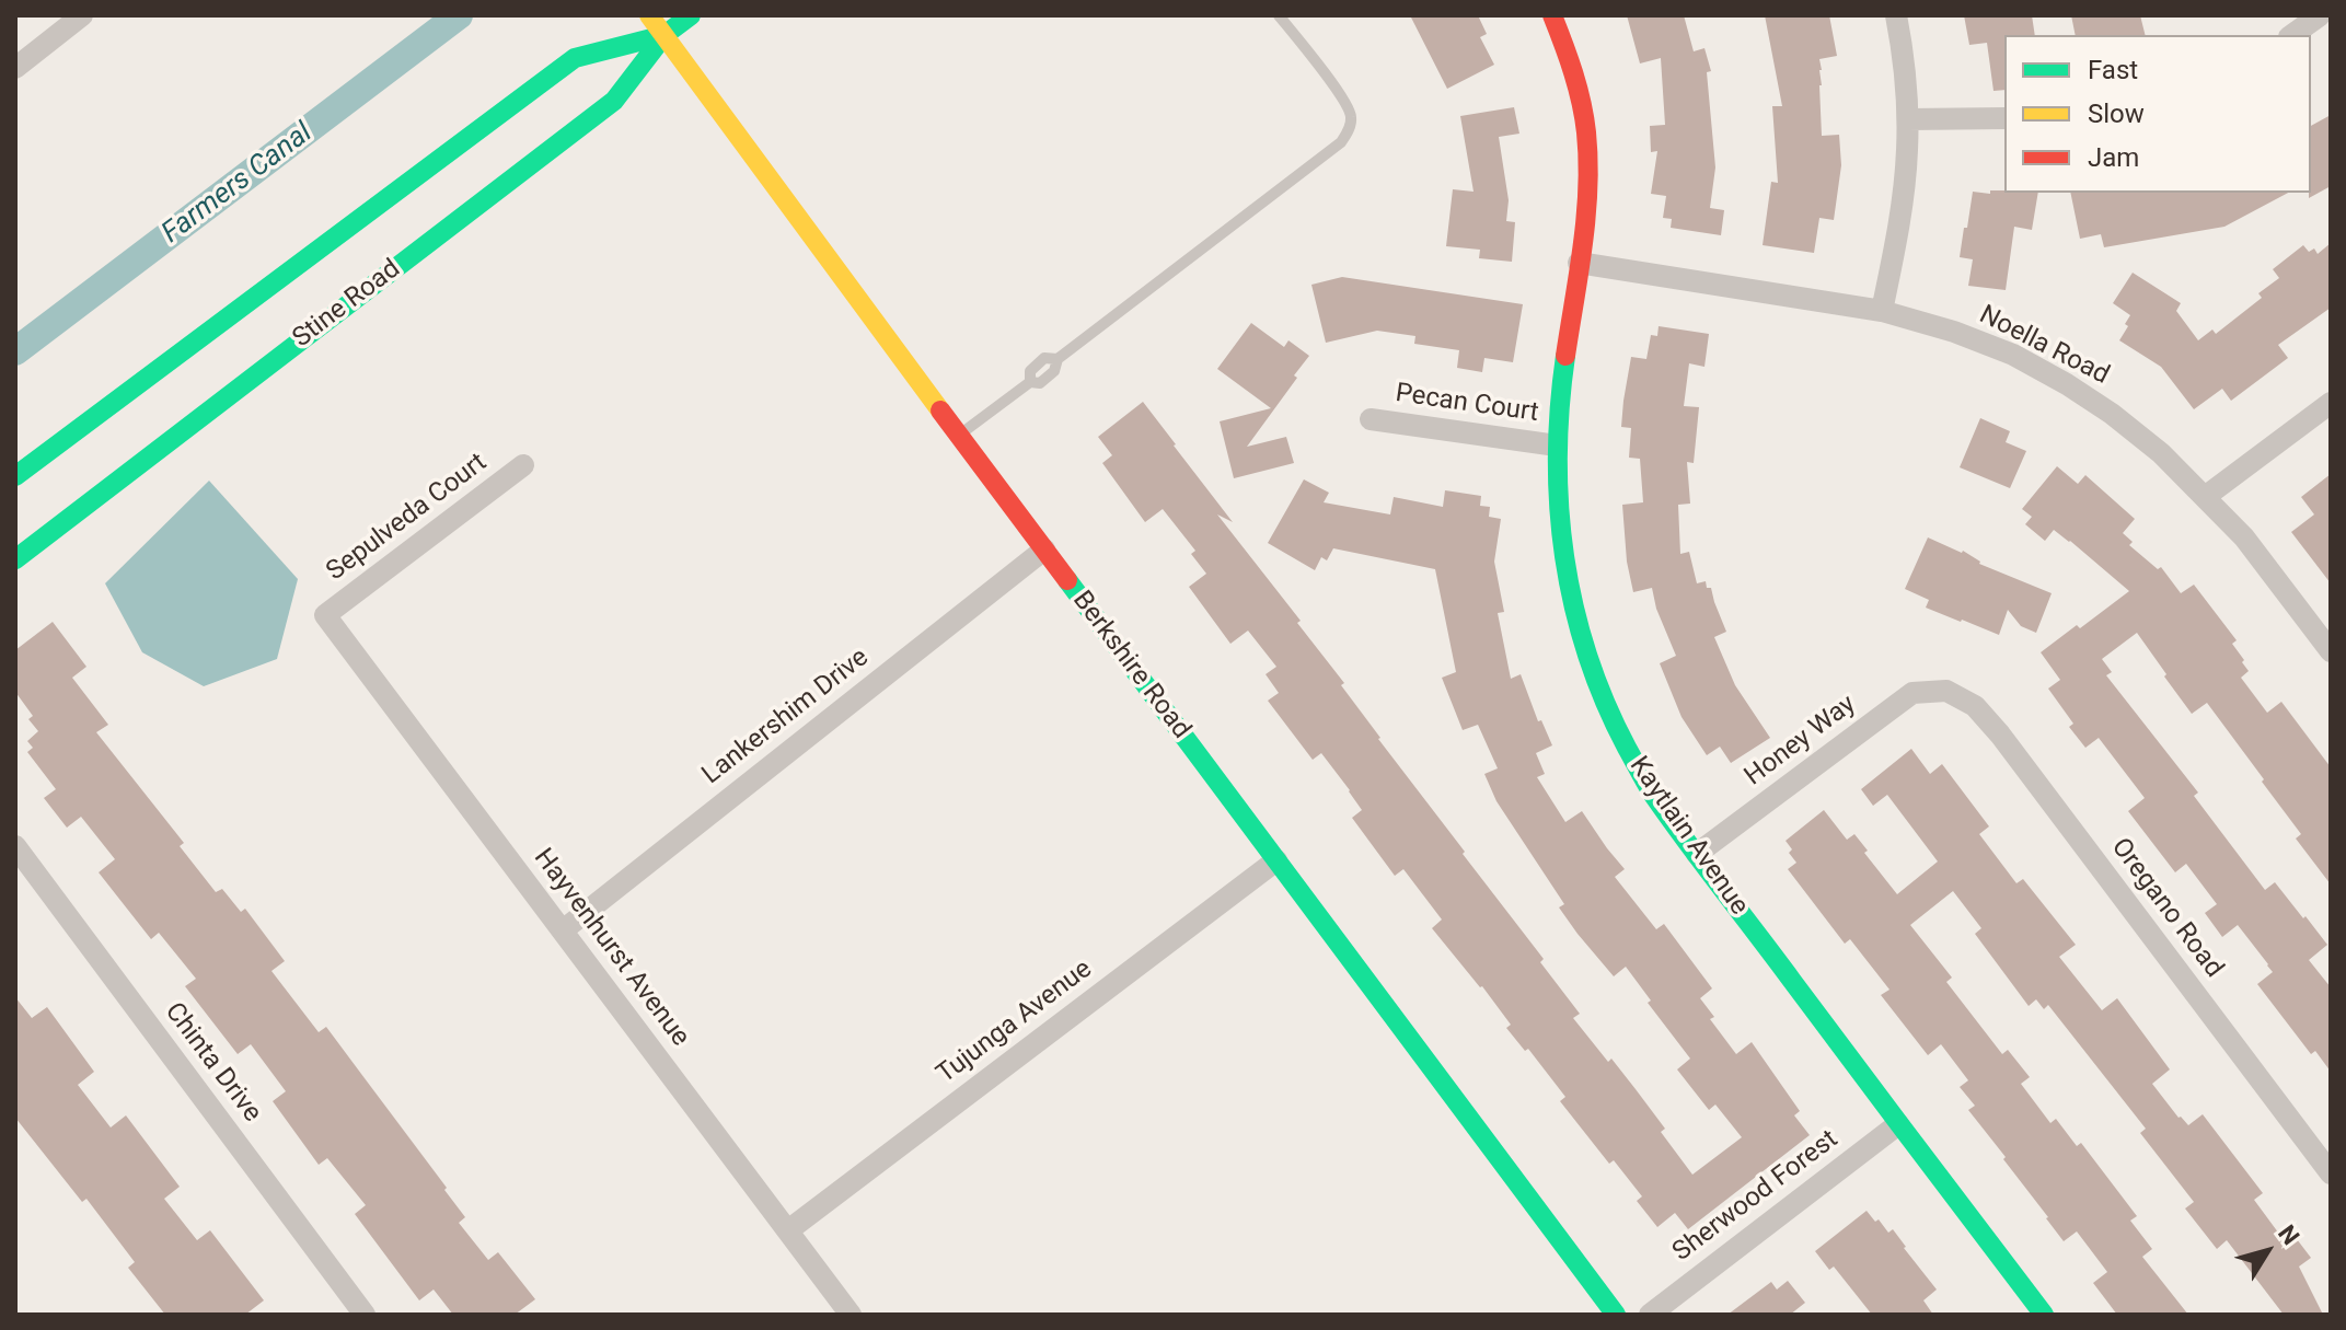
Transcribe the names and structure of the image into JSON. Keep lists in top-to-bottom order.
{
  "streets": {
    "street": [
      "Stine Road",
      "Noella Road",
      "Pecan Court",
      "Sepulveda Court",
      "Berkshire Road",
      "Lankershim Drive",
      "Honey Way",
      "Kaytlain Avenue",
      "Oregano Road",
      "Hayvenhurst Avenue",
      "Tujunga Avenue",
      "Chinta Drive",
      "Sherwood Forest"
    ]
  },
  "crossings": [
    ["Stine Road", "Berkshire Road"],
    ["Noella Road", "Kaytlain Avenue"],
    ["Pecan Court", "Kaytlain Avenue"],
    ["Sepulveda Court", "Hayvenhurst Avenue"],
    ["Berkshire Road", "Lankershim Drive"],
    ["Berkshire Road", "Tujunga Avenue"],
    ["Lankershim Drive", "Hayvenhurst Avenue"],
    ["Honey Way", "Kaytlain Avenue"],
    ["Honey Way", "Oregano Road"],
    ["Kaytlain Avenue", "Sherwood Forest"],
    ["Hayvenhurst Avenue", "Tujunga Avenue"]
  ],
  "water": ["Farmers Canal"],
  "legend": ["Fast", "Slow", "Jam"],
  "north": "top right"
}
